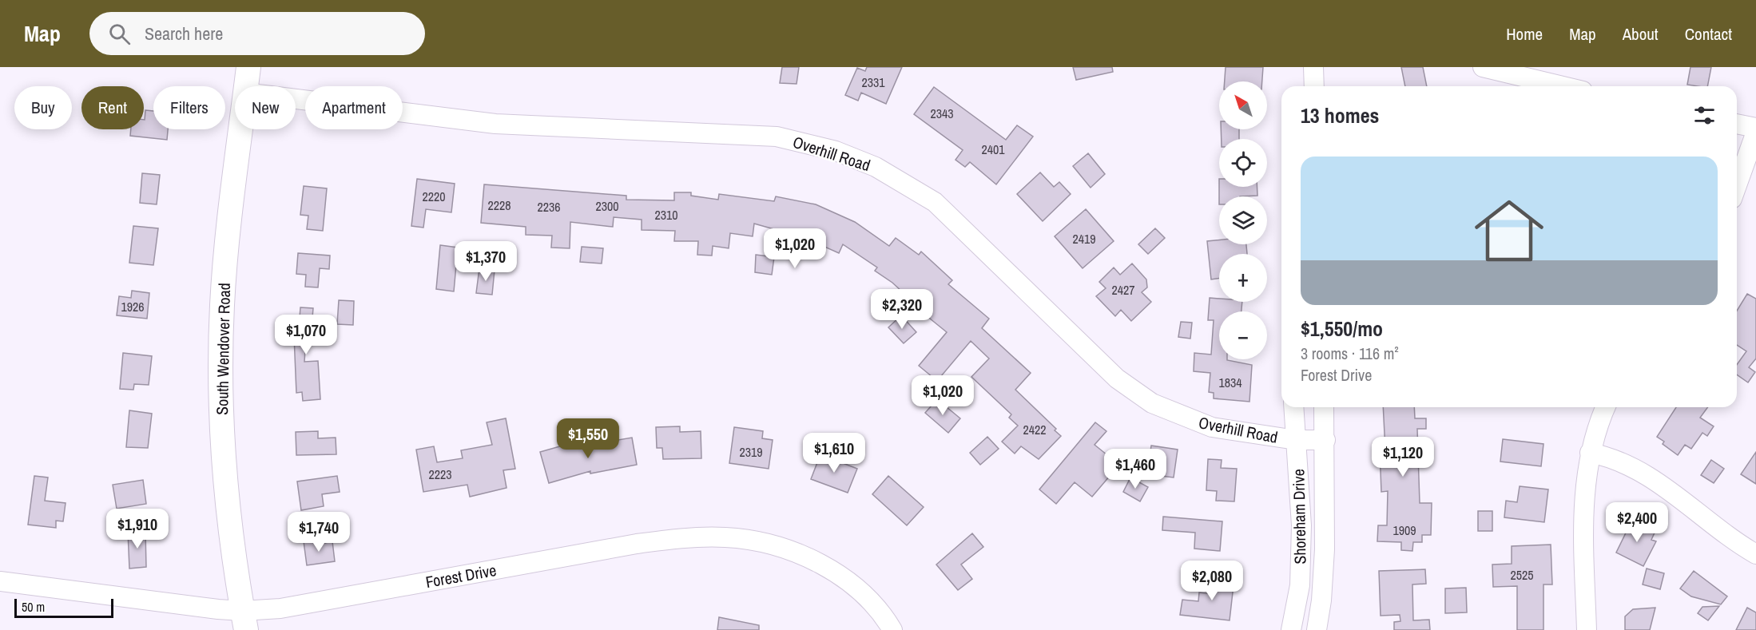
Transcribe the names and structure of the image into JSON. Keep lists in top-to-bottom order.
{
  "streets": {
    "main road": ["South Wendover Road"],
    "street": ["Overhill Road", "Shoreham Drive", "Forest Drive"]
  },
  "crossings": [
    ["Overhill Road", "Shoreham Drive"],
    ["South Wendover Road", "Forest Drive"]
  ],
  "house_numbers": [
    "2331",
    "2343",
    "2401",
    "2220",
    "2228",
    "2300",
    "2236",
    "2310",
    "2419",
    "2427",
    "1926",
    "1834",
    "2422",
    "2319",
    "2223",
    "1909",
    "2525"
  ],
  "scale_bar": "50 m",
  "north": "top left",
  "page": {
    "header": "Map",
    "search": "Search here",
    "nav": [
      "Home",
      "Map",
      "About",
      "Contact"
    ],
    "map_buttons": ["+", "−"],
    "chip": [
      "Buy",
      "Rent",
      "Filters",
      "New",
      "Apartment"
    ],
    "heading": "13 homes",
    "list": [
      {
        "name": "$1,550/mo",
        "note": "3 rooms · 116 m² · Forest Drive"
      }
    ],
    "price": [
      "$1,020",
      "$1,370",
      "$2,320",
      "$1,070",
      "$1,020",
      "$1,550",
      "$1,610",
      "$1,120",
      "$1,460",
      "$2,400",
      "$1,910",
      "$1,740",
      "$2,080"
    ],
    "scale": "50 m"
  }
}
